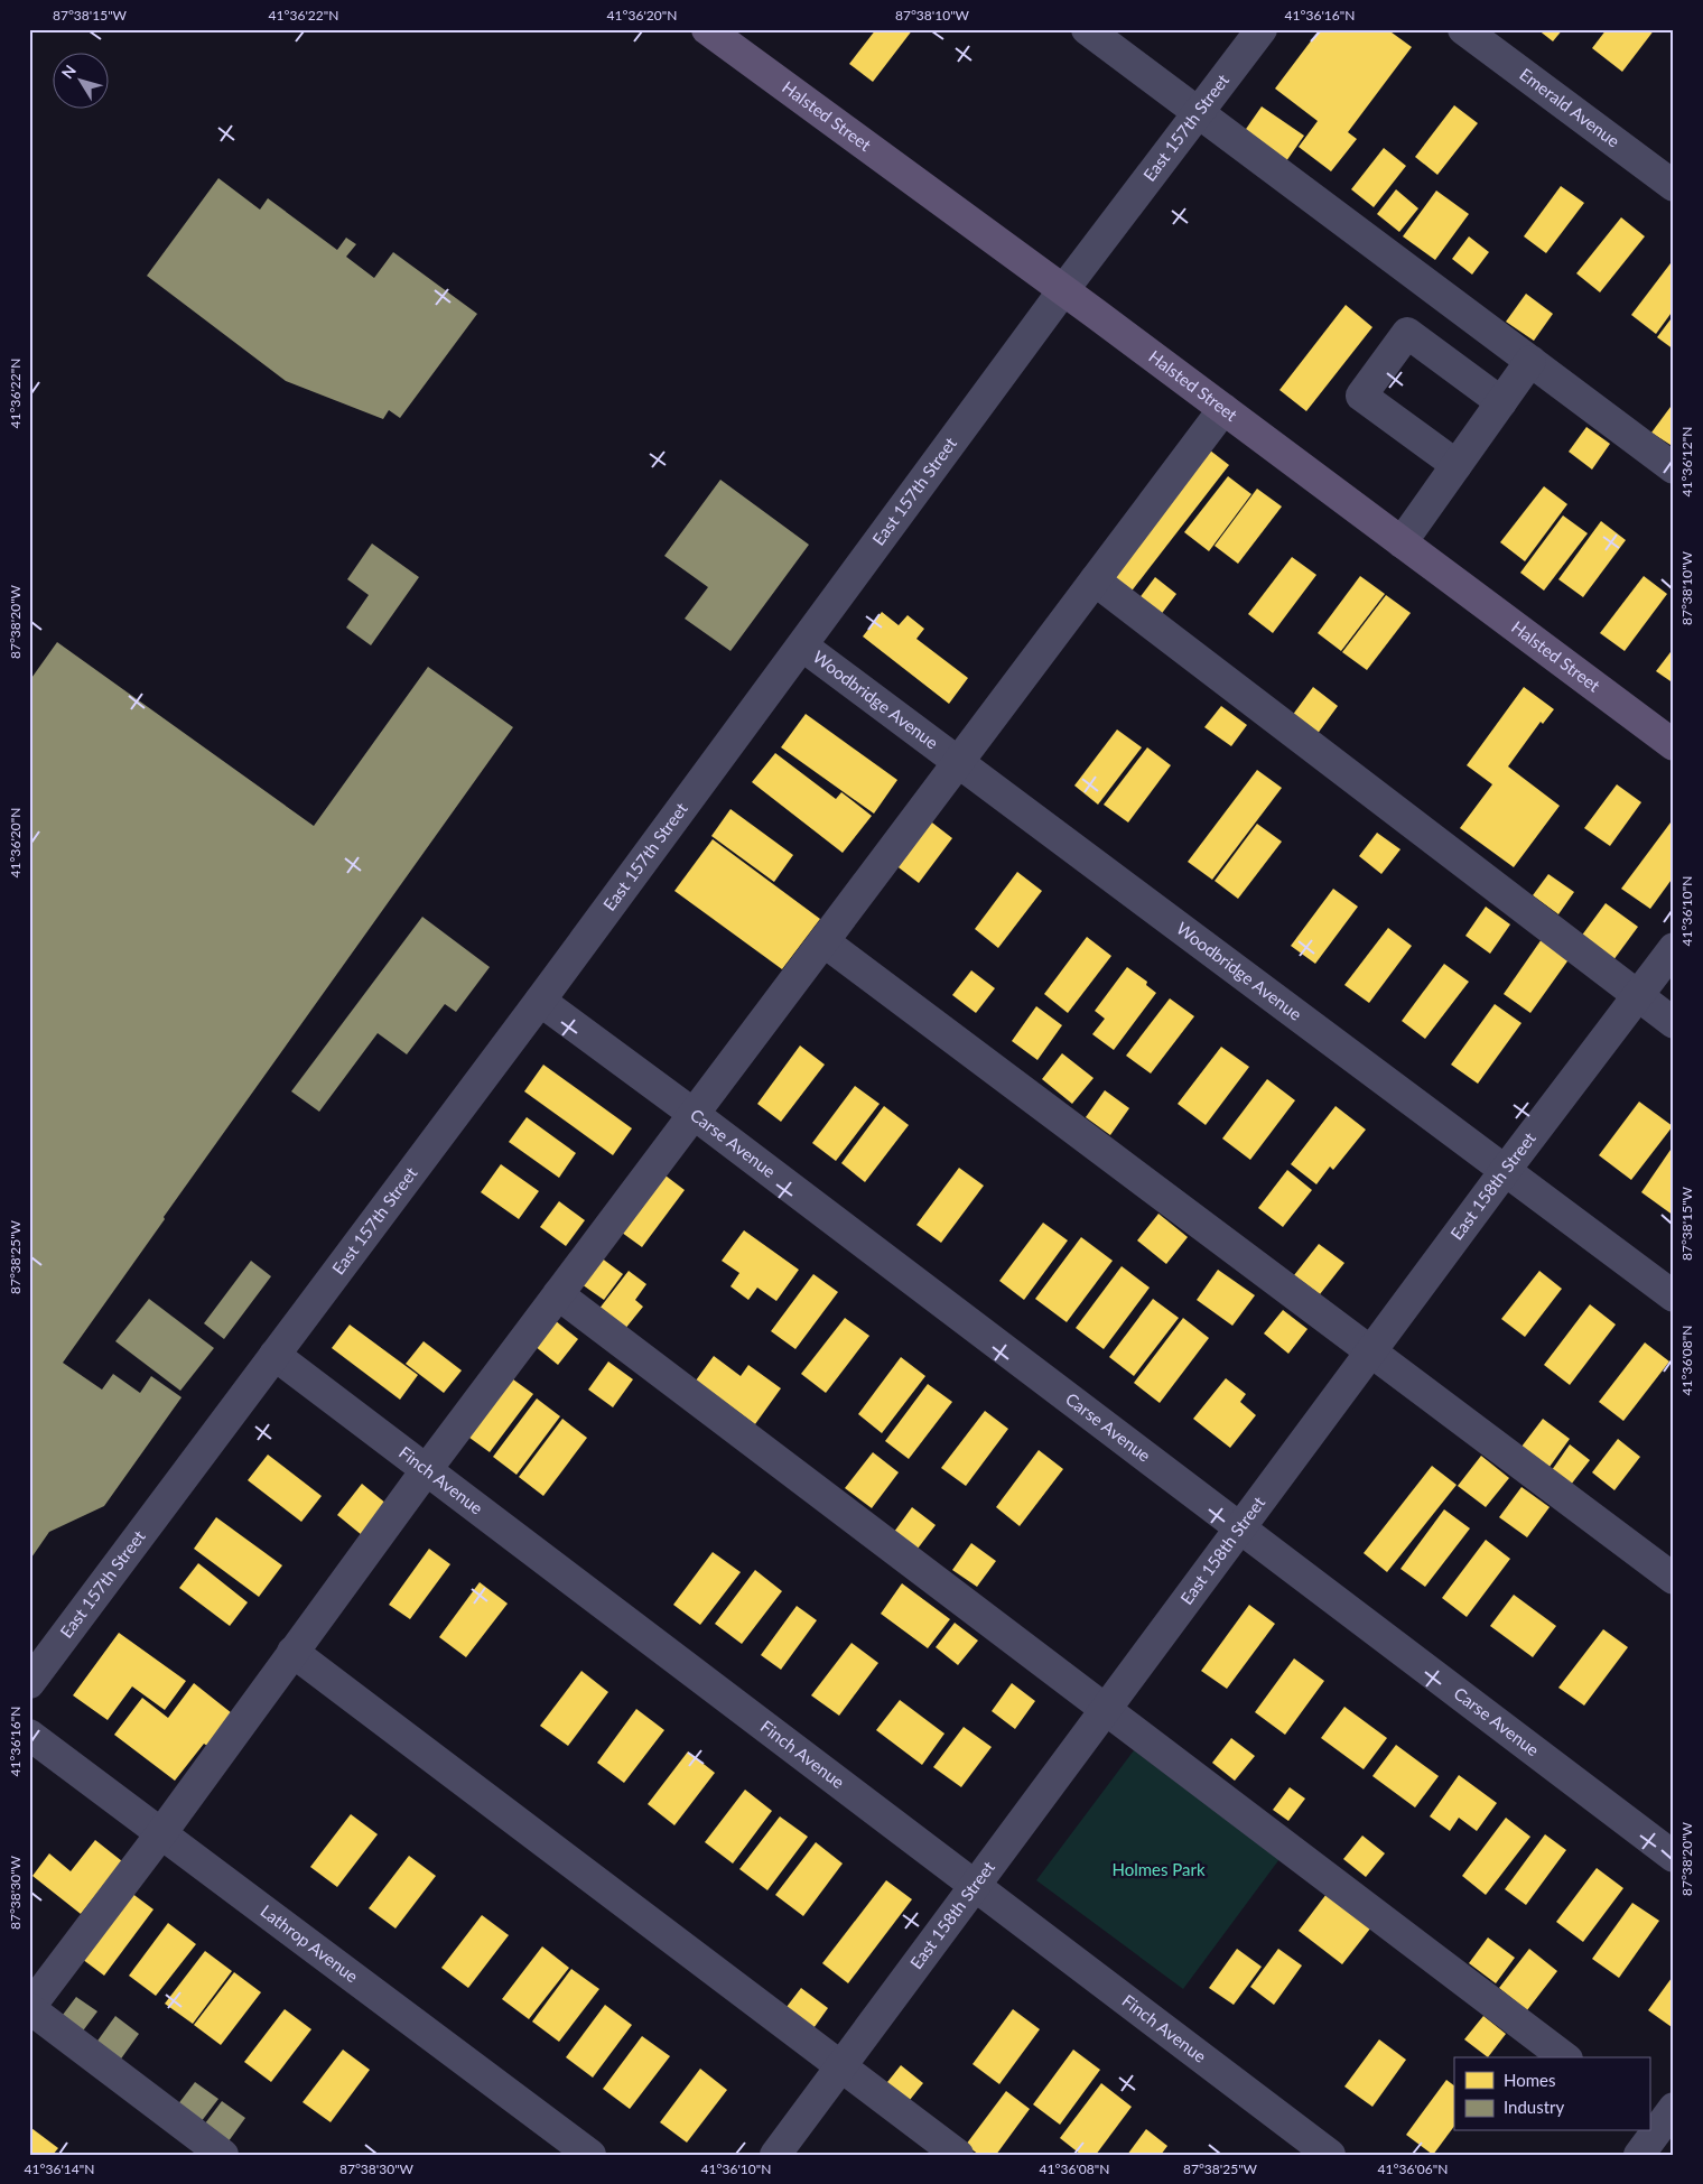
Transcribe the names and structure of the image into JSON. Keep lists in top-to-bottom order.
{
  "streets": {
    "main road": ["Halsted Street"],
    "street": [
      "Emerald Avenue",
      "East 157th Street",
      "Woodbridge Avenue",
      "Carse Avenue",
      "East 158th Street",
      "Finch Avenue",
      "Lathrop Avenue"
    ]
  },
  "crossings": [
    ["Halsted Street", "East 157th Street"],
    ["East 157th Street", "Woodbridge Avenue"],
    ["East 157th Street", "Carse Avenue"],
    ["East 157th Street", "Finch Avenue"],
    ["Woodbridge Avenue", "East 158th Street"],
    ["Carse Avenue", "East 158th Street"],
    ["East 158th Street", "Finch Avenue"]
  ],
  "parks": ["Holmes Park"],
  "legend": ["Homes", "Industry"],
  "north": "top left",
  "coordinates": [
    "87°38'15\"W",
    "41°36'22\"N",
    "41°36'20\"N",
    "87°38'10\"W",
    "41°36'16\"N",
    "41°36'12\"N",
    "87°38'20\"W",
    "41°36'10\"N",
    "87°38'25\"W",
    "41°36'08\"N",
    "87°38'30\"W",
    "41°36'14\"N",
    "41°36'06\"N"
  ]
}
